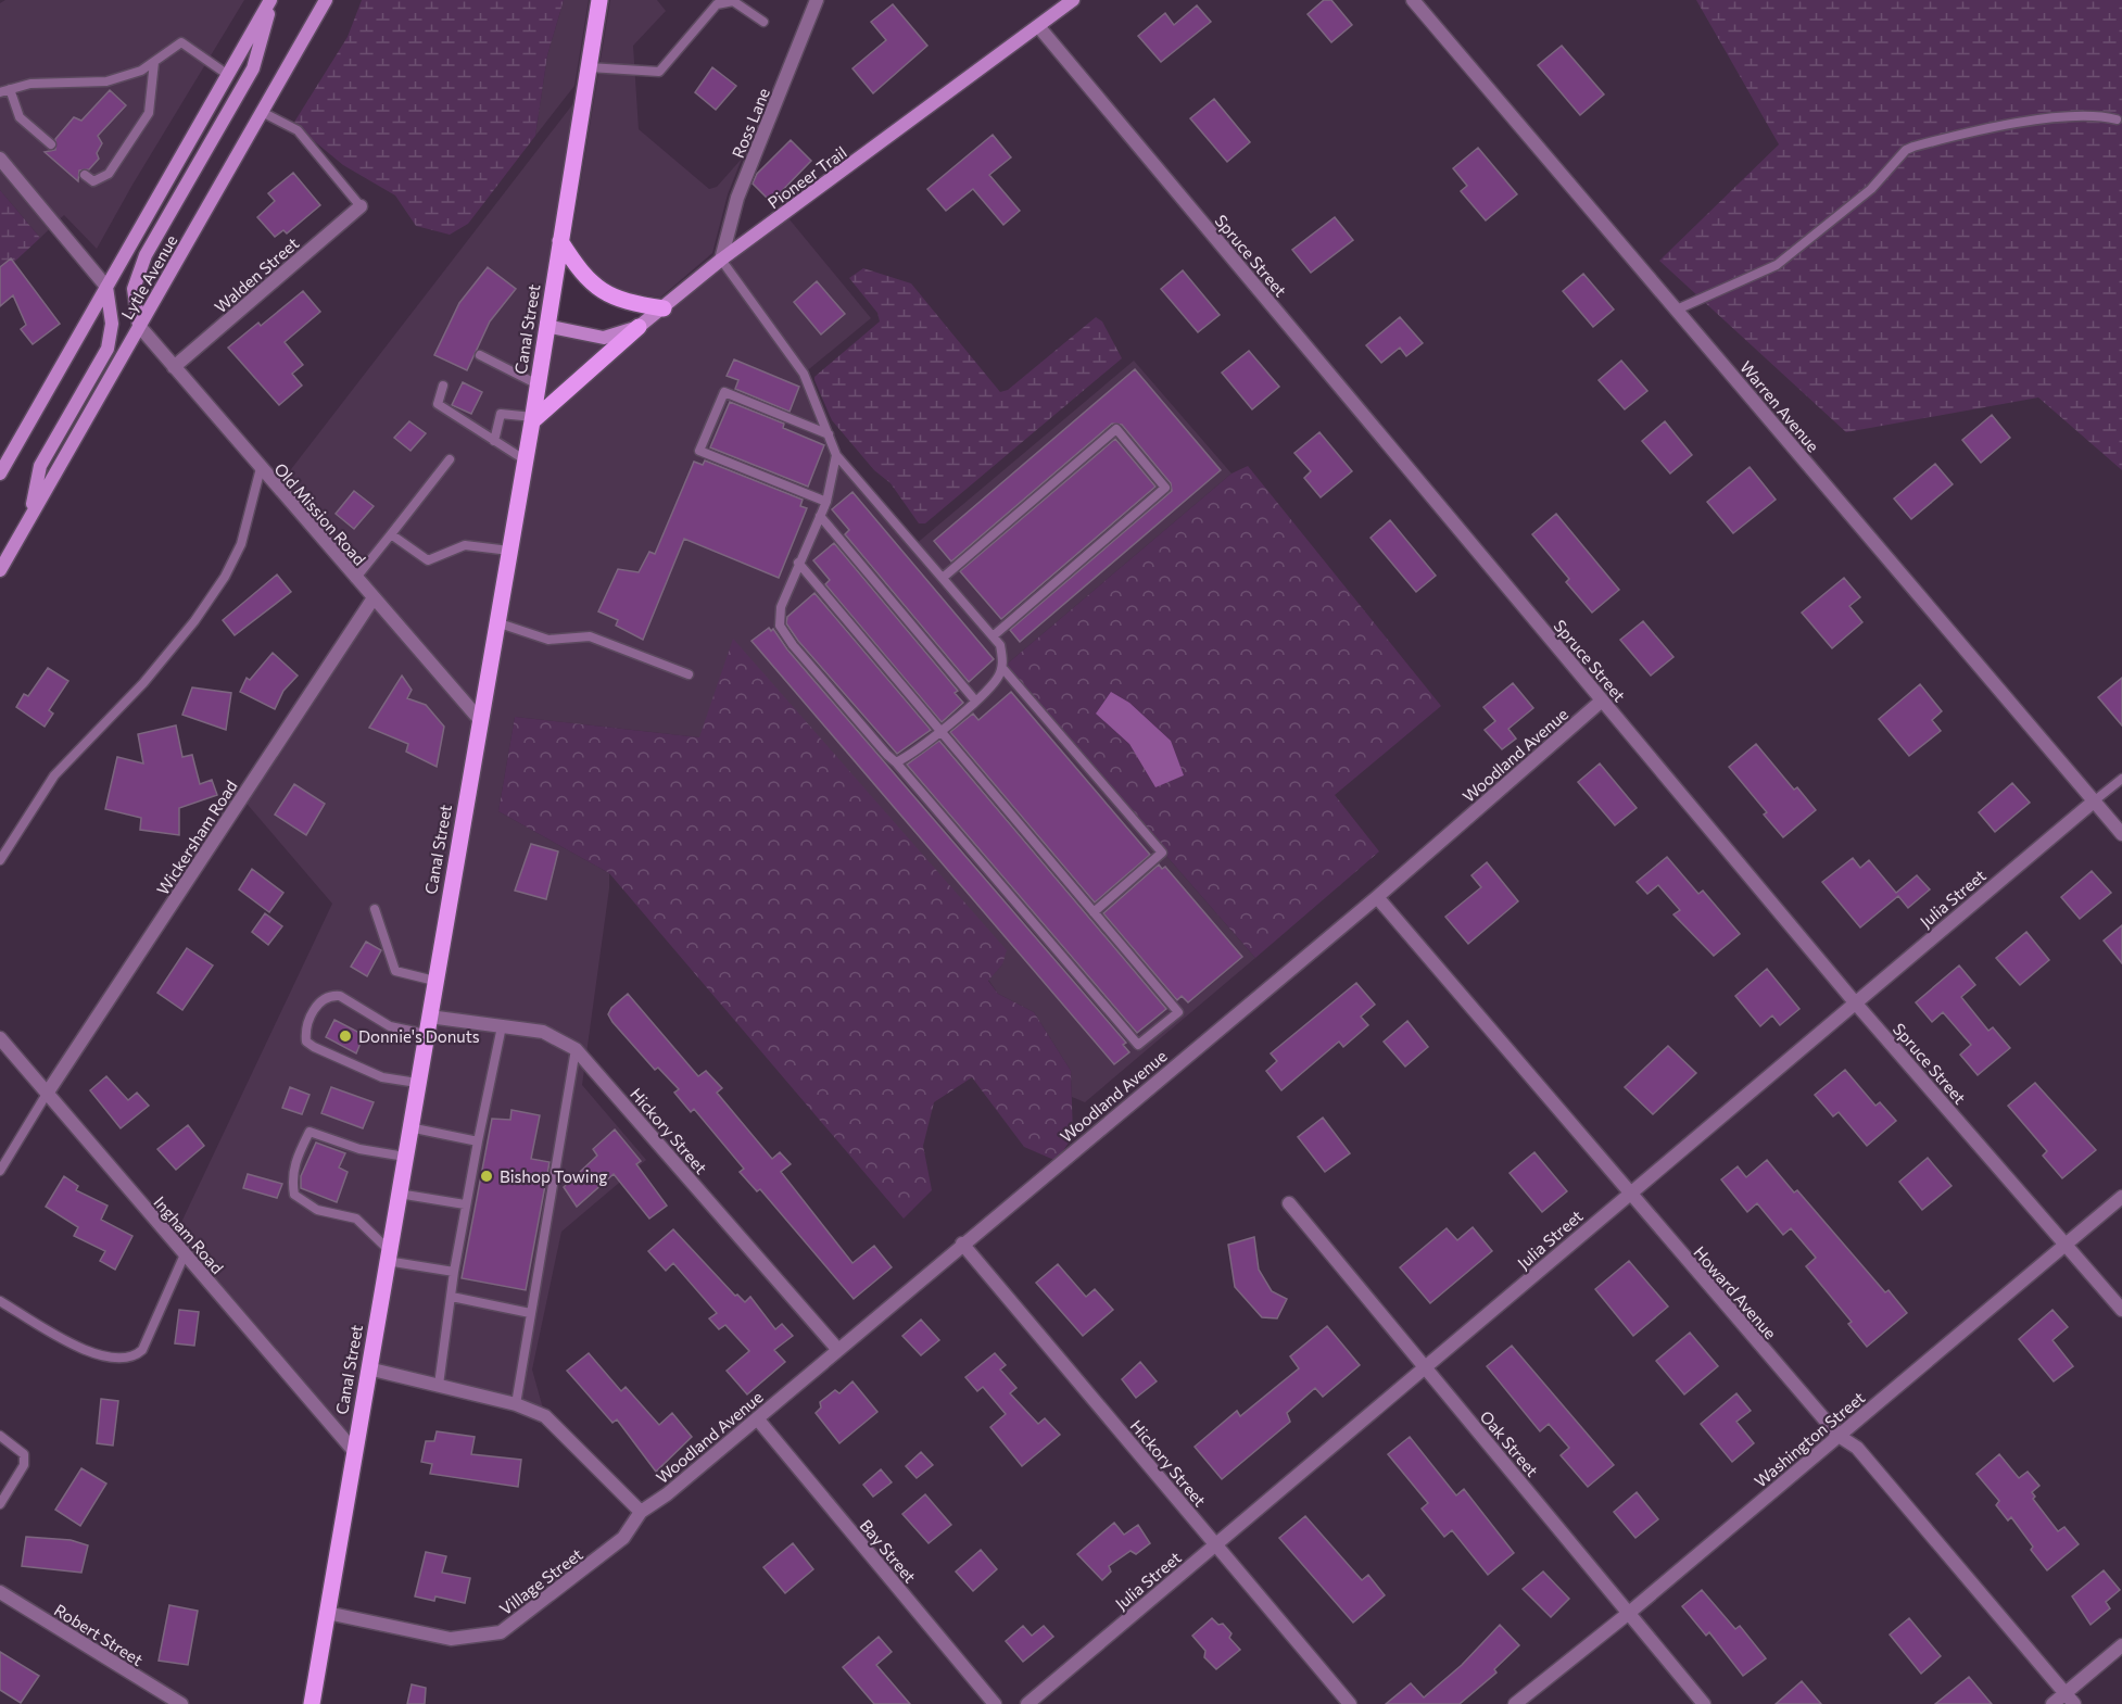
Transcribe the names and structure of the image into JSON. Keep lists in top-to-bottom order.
{
  "streets": {
    "main road": ["Pioneer Trail", "Lytle Avenue", "Canal Street"],
    "street": [
      "Ross Lane",
      "Spruce Street",
      "Walden Street",
      "Warren Avenue",
      "Old Mission Road",
      "Woodland Avenue",
      "Wickersham Road",
      "Julia Street",
      "Hickory Street",
      "Ingham Road",
      "Howard Avenue",
      "Washington Street",
      "Oak Street",
      "Bay Street",
      "Village Street",
      "Robert Street"
    ]
  },
  "crossings": [
    ["Ross Lane", "Pioneer Trail"],
    ["Pioneer Trail", "Spruce Street"],
    ["Pioneer Trail", "Canal Street"],
    ["Spruce Street", "Woodland Avenue"],
    ["Spruce Street", "Julia Street"],
    ["Spruce Street", "Washington Street"],
    ["Walden Street", "Old Mission Road"],
    ["Lytle Avenue", "Old Mission Road"],
    ["Canal Street", "Old Mission Road"],
    ["Canal Street", "Hickory Street"],
    ["Canal Street", "Ingham Road"],
    ["Canal Street", "Village Street"],
    ["Warren Avenue", "Julia Street"],
    ["Old Mission Road", "Wickersham Road"],
    ["Woodland Avenue", "Hickory Street"],
    ["Woodland Avenue", "Howard Avenue"],
    ["Woodland Avenue", "Bay Street"],
    ["Woodland Avenue", "Village Street"],
    ["Wickersham Road", "Ingham Road"],
    ["Julia Street", "Hickory Street"],
    ["Julia Street", "Howard Avenue"],
    ["Julia Street", "Oak Street"],
    ["Howard Avenue", "Washington Street"],
    ["Washington Street", "Oak Street"]
  ],
  "places": ["Donnie's Donuts", "Bishop Towing"]
}
